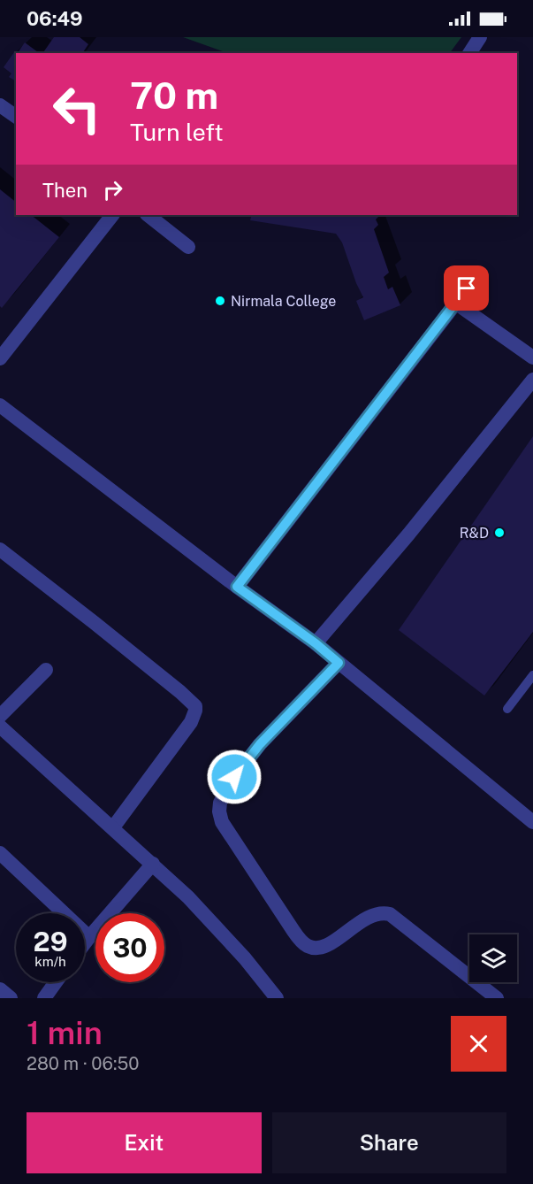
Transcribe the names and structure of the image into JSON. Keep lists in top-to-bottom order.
{
  "places": ["Nirmala College", "R&D"],
  "page": {
    "status": "06:49",
    "turn": ["70 m", "Turn left"],
    "then": "Then",
    "speed": "29 km/h",
    "limit": "30",
    "heading": ["1 min", "280 m · 06:50"],
    "buttons": ["Exit", "Share"]
  }
}
